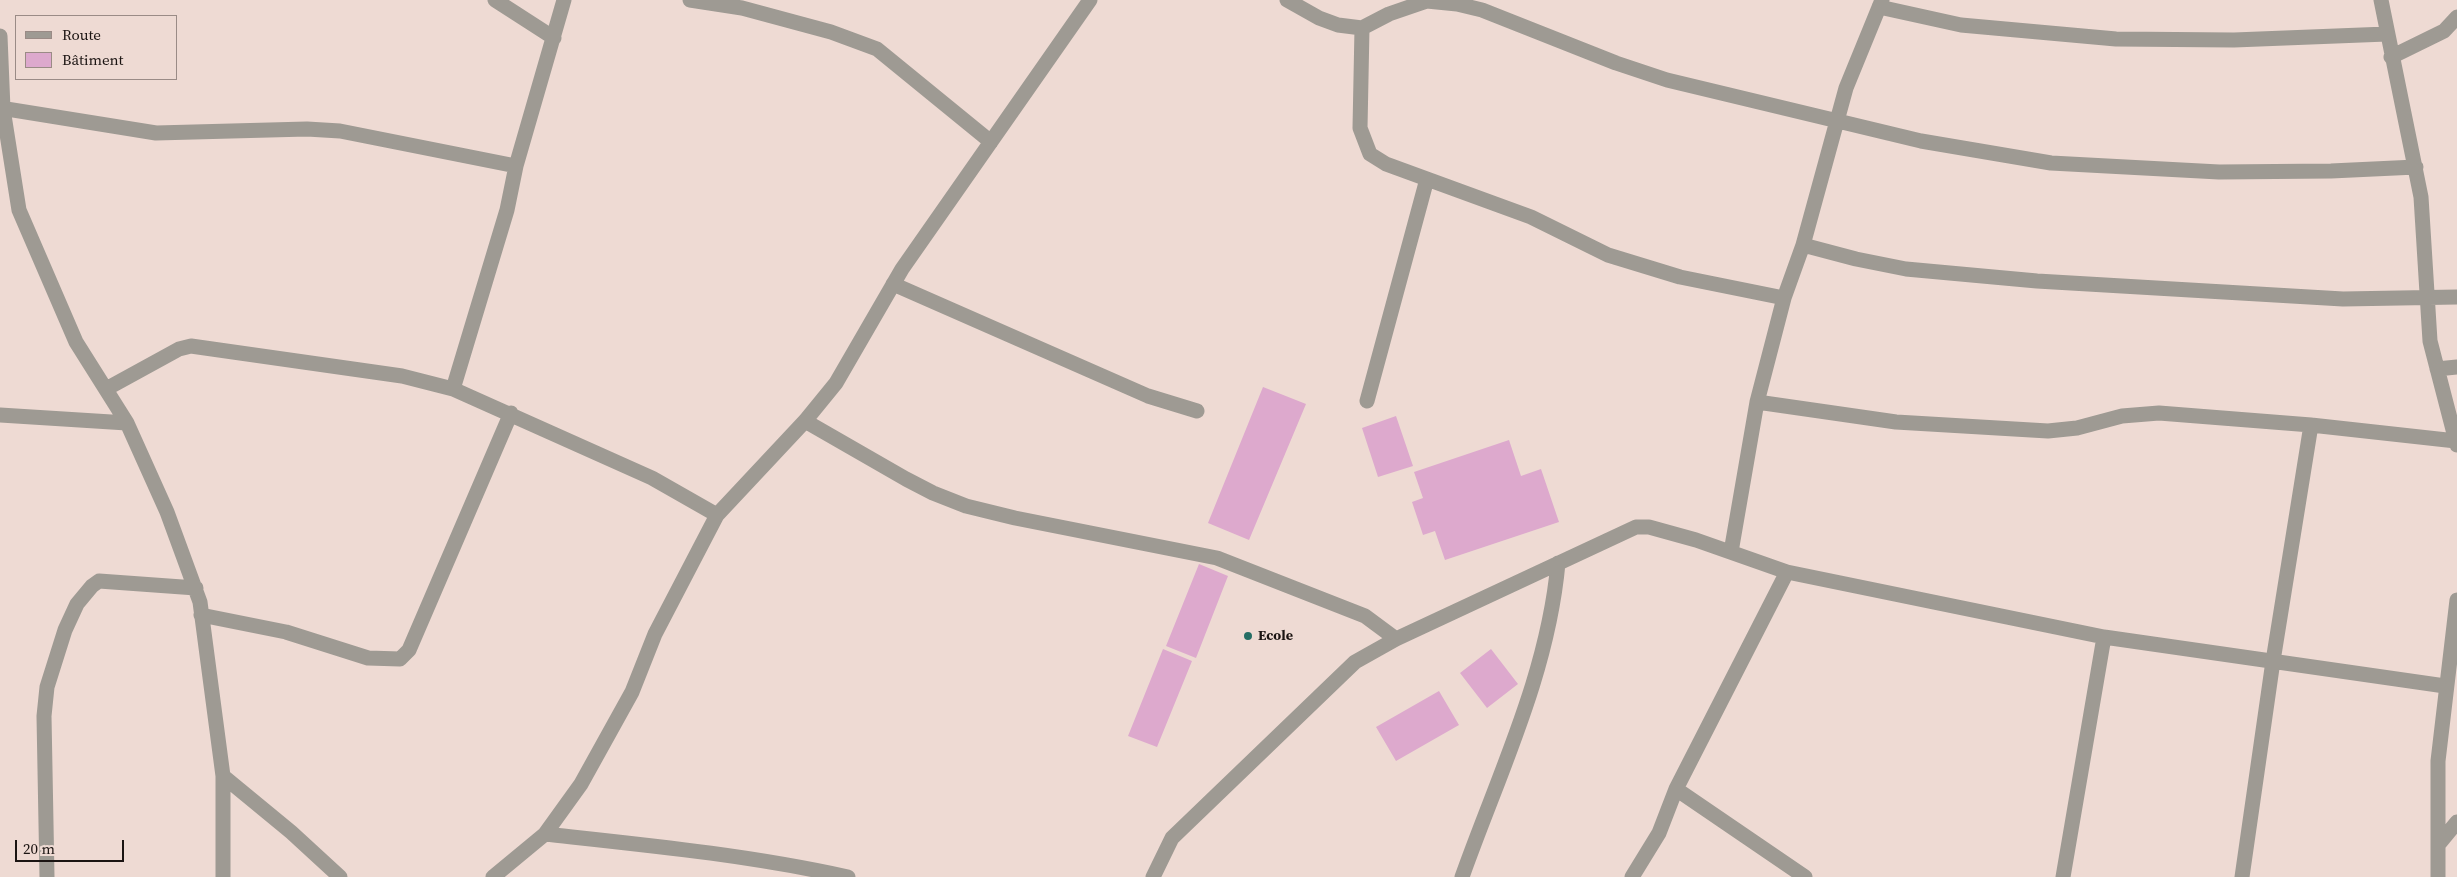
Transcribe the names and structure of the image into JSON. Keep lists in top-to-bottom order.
{
  "places": ["Ecole"],
  "legend": ["Route", "Bâtiment"],
  "scale_bar": "20 m"
}
